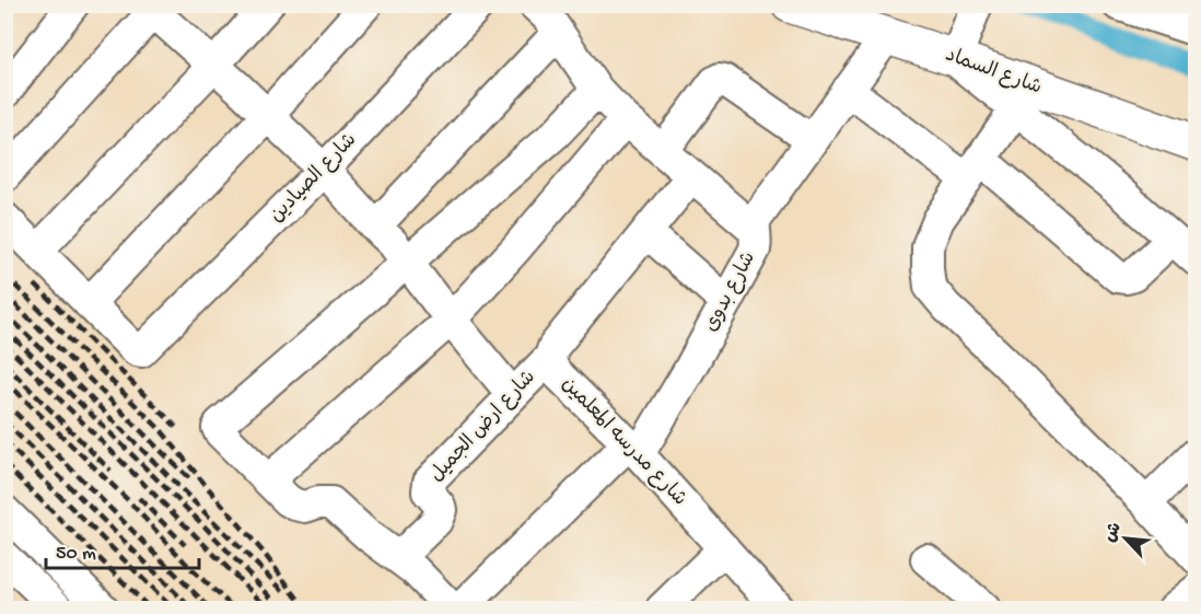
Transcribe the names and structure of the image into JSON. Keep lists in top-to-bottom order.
{
  "streets": {
    "highway": ["شارع السماد"],
    "street": [
      "شارع الصيادين",
      "شارع بدوى",
      "شارع ارض الجميل",
      "شارع مدرسه المعلمين"
    ]
  },
  "crossings": [
    ["شارع السماد", "شارع بدوى"],
    ["شارع بدوى", "شارع مدرسه المعلمين"],
    ["شارع ارض الجميل", "شارع مدرسه المعلمين"]
  ],
  "scale_bar": "50 m",
  "north": "top left"
}
